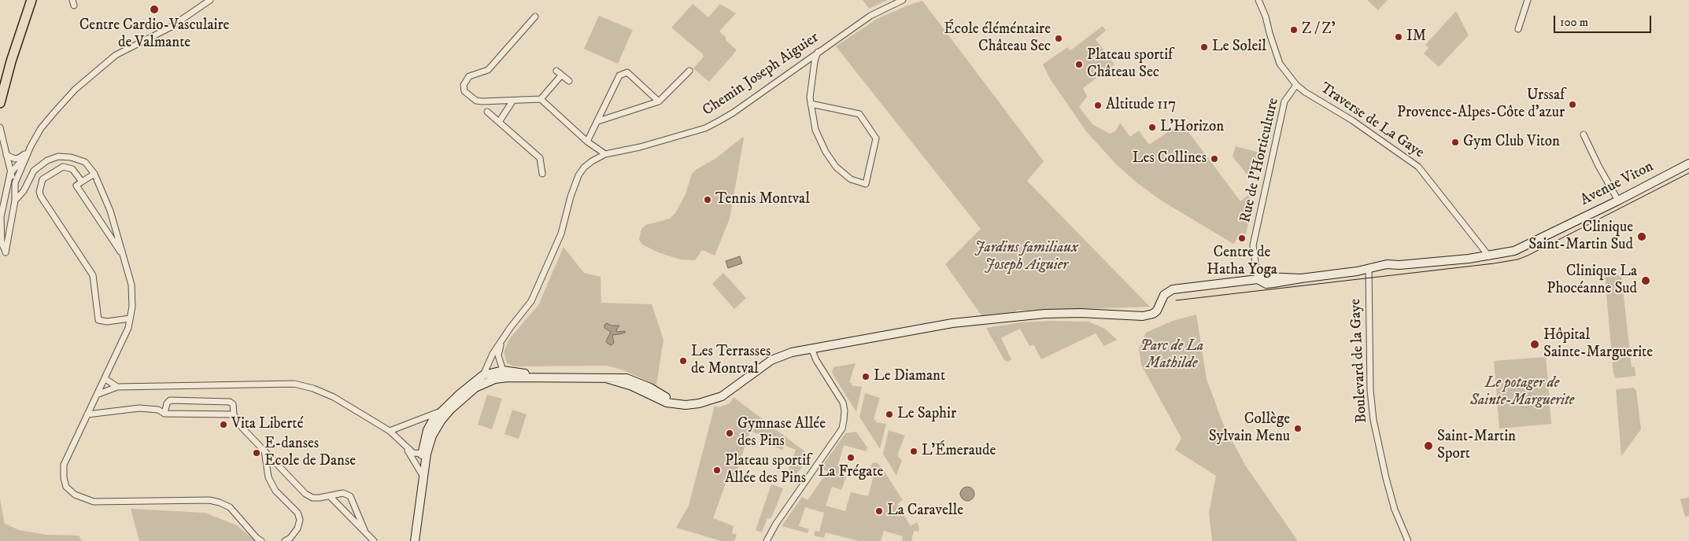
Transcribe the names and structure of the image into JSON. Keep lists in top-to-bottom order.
{
  "streets": {
    "street": [
      "Chemin Joseph Aiguier",
      "Traverse de La Gaye",
      "Rue de l'Horticulture",
      "Avenue Viton",
      "Boulevard de la Gaye"
    ]
  },
  "crossings": [
    ["Traverse de La Gaye", "Rue de l'Horticulture"],
    ["Traverse de La Gaye", "Avenue Viton"],
    ["Rue de l'Horticulture", "Avenue Viton"],
    ["Avenue Viton", "Boulevard de la Gaye"]
  ],
  "parks": ["Jardins familiaux Joseph Aiguier", "Parc de La Mathilde", "Le potager de Sainte-Marguerite"],
  "places": [
    "Centre Cardio-Vasculaire de Valmante",
    "Z / Z'",
    "IM",
    "École éléméntaire Château Sec",
    "Le Soleil",
    "Plateau sportif Château Sec",
    "Urssaf Provence-Alpes-Côte d'azur",
    "Altitude 117",
    "L'Horizon",
    "Gym Club Viton",
    "Les Collines",
    "Tennis Montval",
    "Clinique Saint-Martin Sud",
    "Centre de Hatha Yoga",
    "Clinique La Phocéanne Sud",
    "Hôpital Sainte-Marguerite",
    "Les Terrasses de Montval",
    "Le Diamant",
    "Le Saphir",
    "Vita Liberté",
    "Collège Sylvain Menu",
    "Gymnase Allée des Pins",
    "Saint-Martin Sport",
    "L'Émeraude",
    "E-danses Ecole de Danse",
    "La Frégate",
    "Plateau sportif Allée des Pins",
    "La Caravelle"
  ],
  "scale_bar": "100 m"
}
